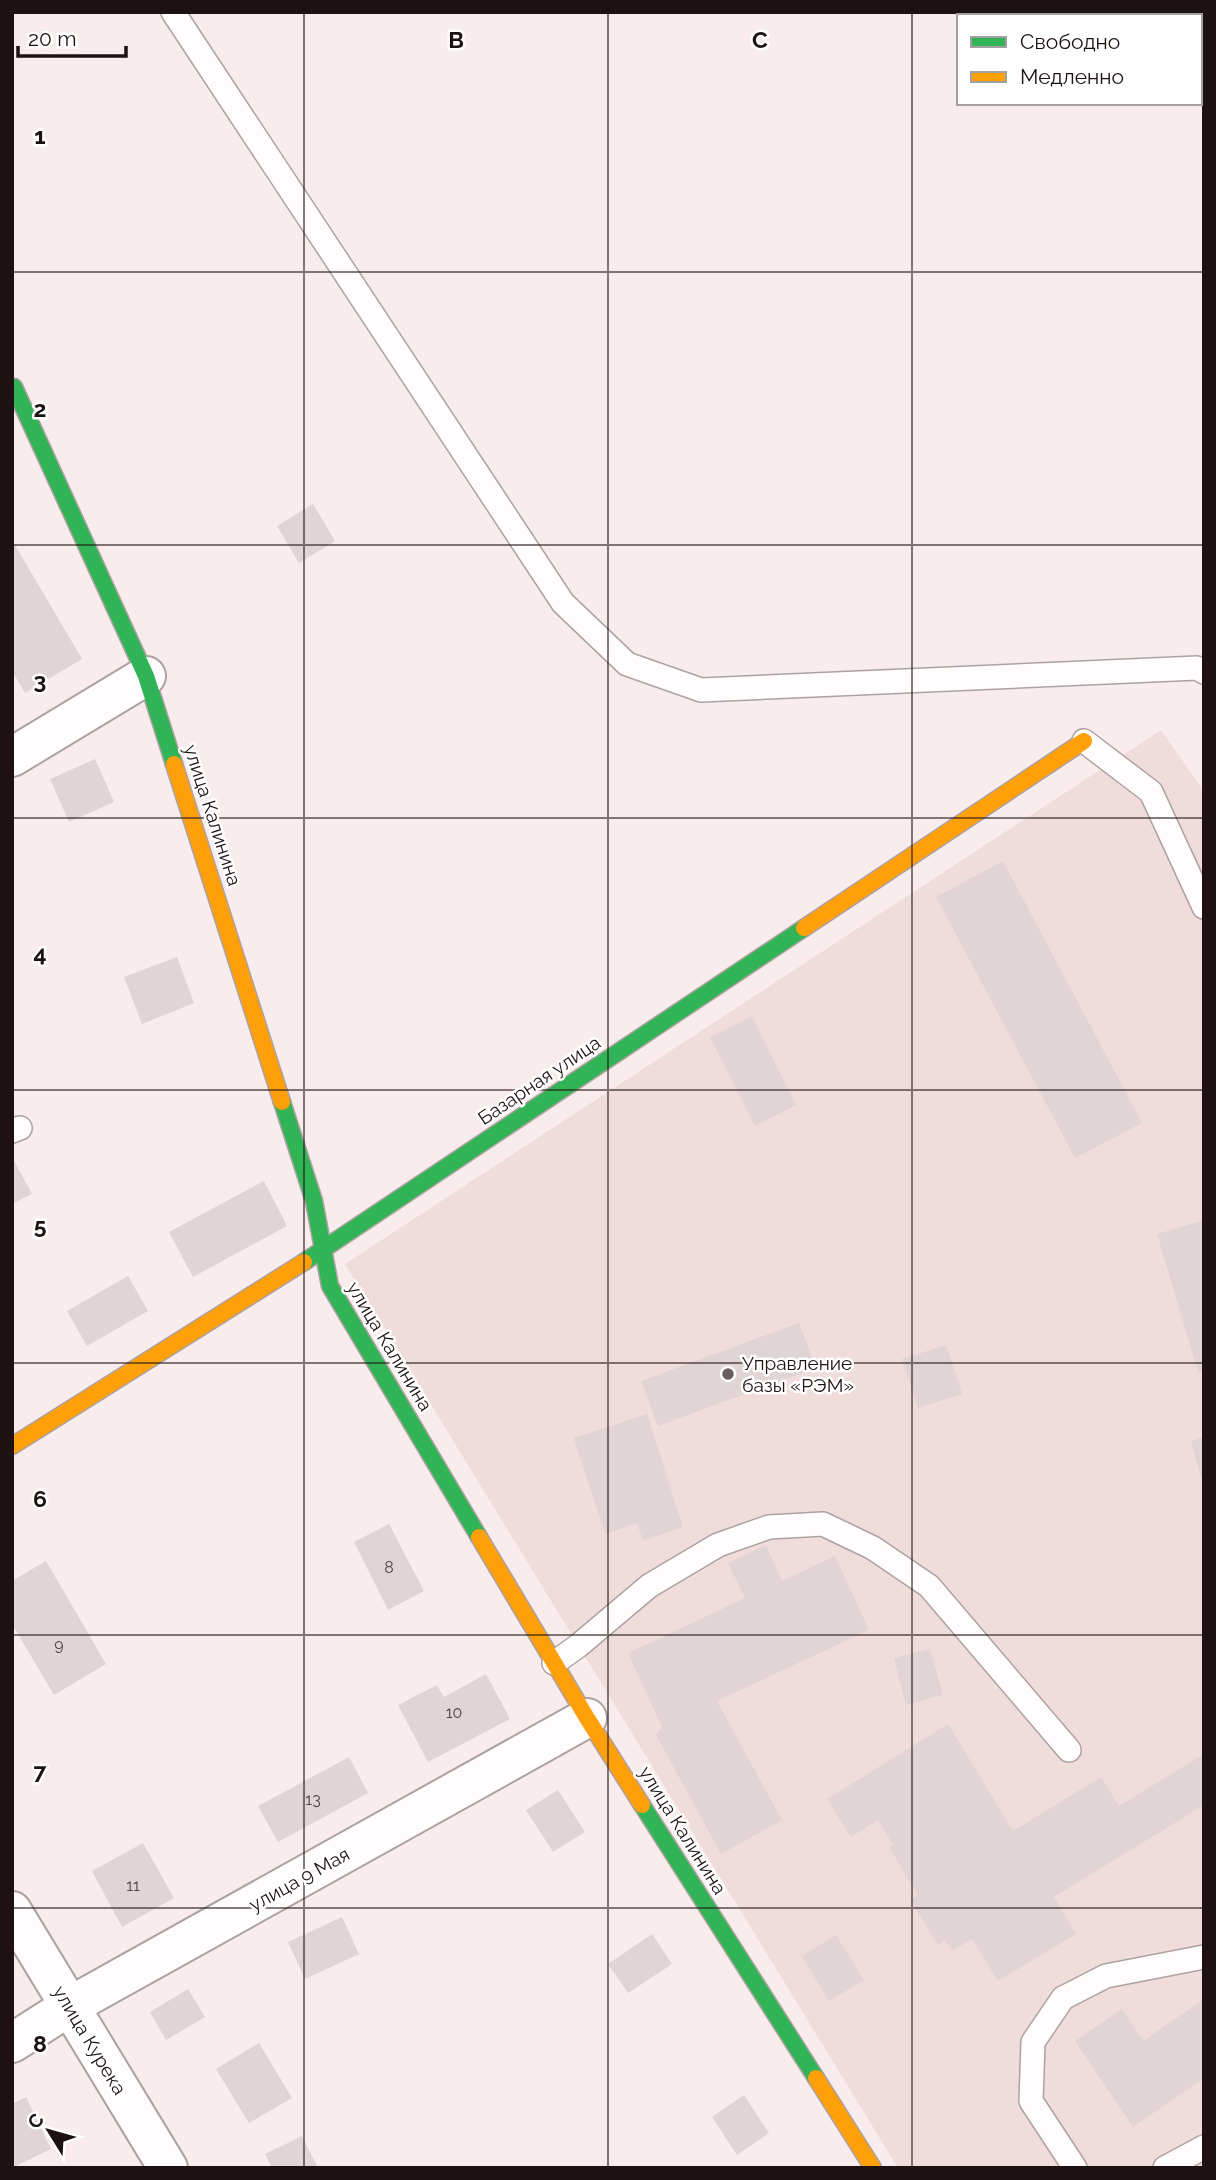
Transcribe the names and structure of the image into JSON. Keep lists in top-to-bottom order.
{
  "streets": {
    "street": [
      "улица Калинина",
      "Базарная улица",
      "улица 9 Мая",
      "улица Курека"
    ]
  },
  "crossings": [
    ["улица Калинина", "Базарная улица"],
    ["улица Калинина", "улица 9 Мая"],
    ["улица 9 Мая", "улица Курека"]
  ],
  "places": ["Управление базы «РЭМ»"],
  "house_numbers": [
    "8",
    "9",
    "10",
    "13",
    "11"
  ],
  "legend": ["Свободно", "Медленно"],
  "scale_bar": "20 m",
  "north": "top left",
  "grid": {
    "columns": ["B", "C"],
    "rows": [
      "1",
      "2",
      "3",
      "4",
      "5",
      "6",
      "7",
      "8"
    ]
  }
}
